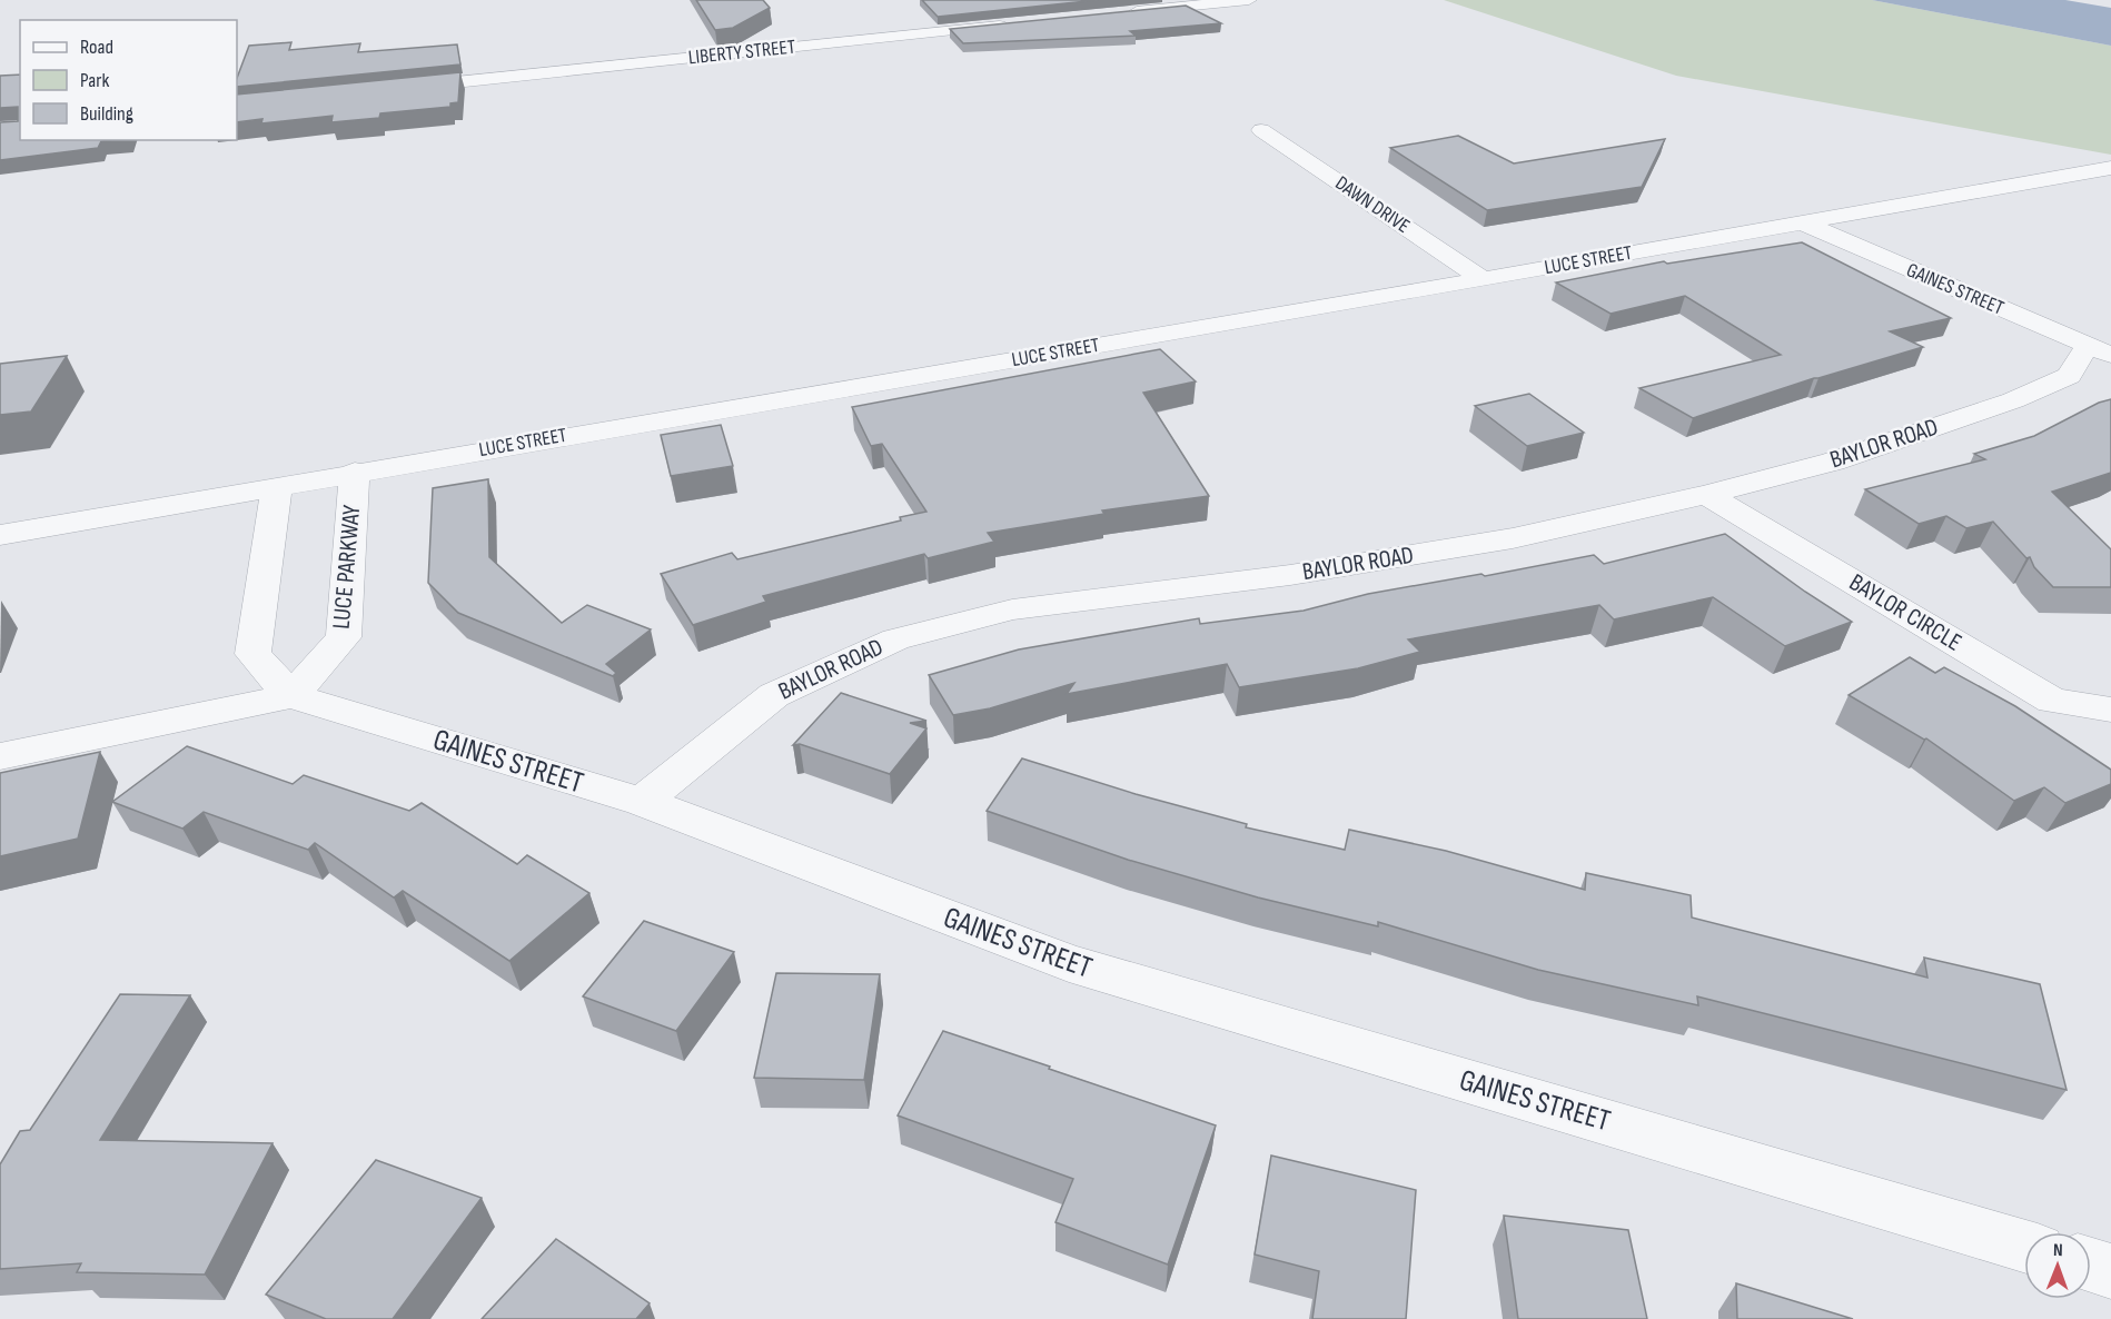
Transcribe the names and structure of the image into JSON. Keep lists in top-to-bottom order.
{
  "streets": {
    "street": [
      "LIBERTY STREET",
      "DAWN DRIVE",
      "LUCE STREET",
      "GAINES STREET",
      "BAYLOR ROAD",
      "LUCE PARKWAY",
      "BAYLOR CIRCLE"
    ]
  },
  "crossings": [
    ["DAWN DRIVE", "LUCE STREET"],
    ["LUCE STREET", "GAINES STREET"],
    ["LUCE STREET", "LUCE PARKWAY"],
    ["GAINES STREET", "BAYLOR ROAD"],
    ["GAINES STREET", "LUCE PARKWAY"],
    ["BAYLOR ROAD", "BAYLOR CIRCLE"]
  ],
  "legend": ["Road", "Park", "Building"],
  "north": "top"
}
